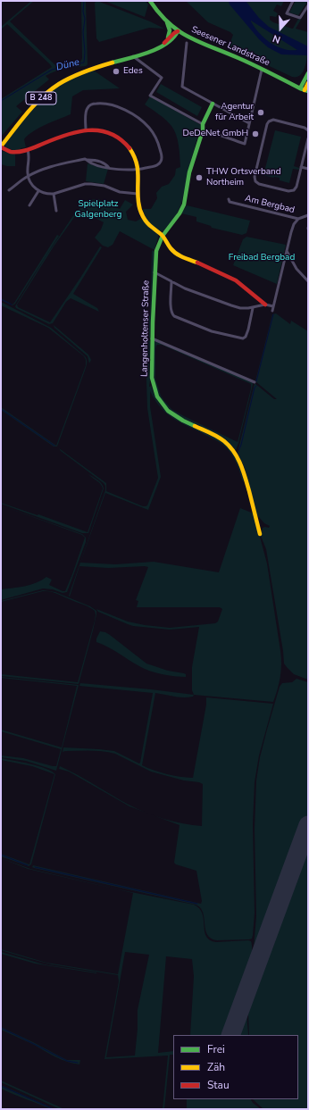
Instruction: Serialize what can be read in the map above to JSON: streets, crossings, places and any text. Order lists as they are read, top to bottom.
{
  "streets": {
    "street": [
      "Seesener Landstraße",
      "B 248",
      "Am Bergbad",
      "Langenholtenser Straße"
    ]
  },
  "water": ["Düne"],
  "parks": ["Spielplatz Galgenberg", "Freibad Bergbad"],
  "places": [
    "Edes",
    "Agentur für Arbeit",
    "DeDeNet GmbH",
    "THW Ortsverband Northeim"
  ],
  "legend": ["Frei", "Zäh", "Stau"],
  "north": "bottom"
}
